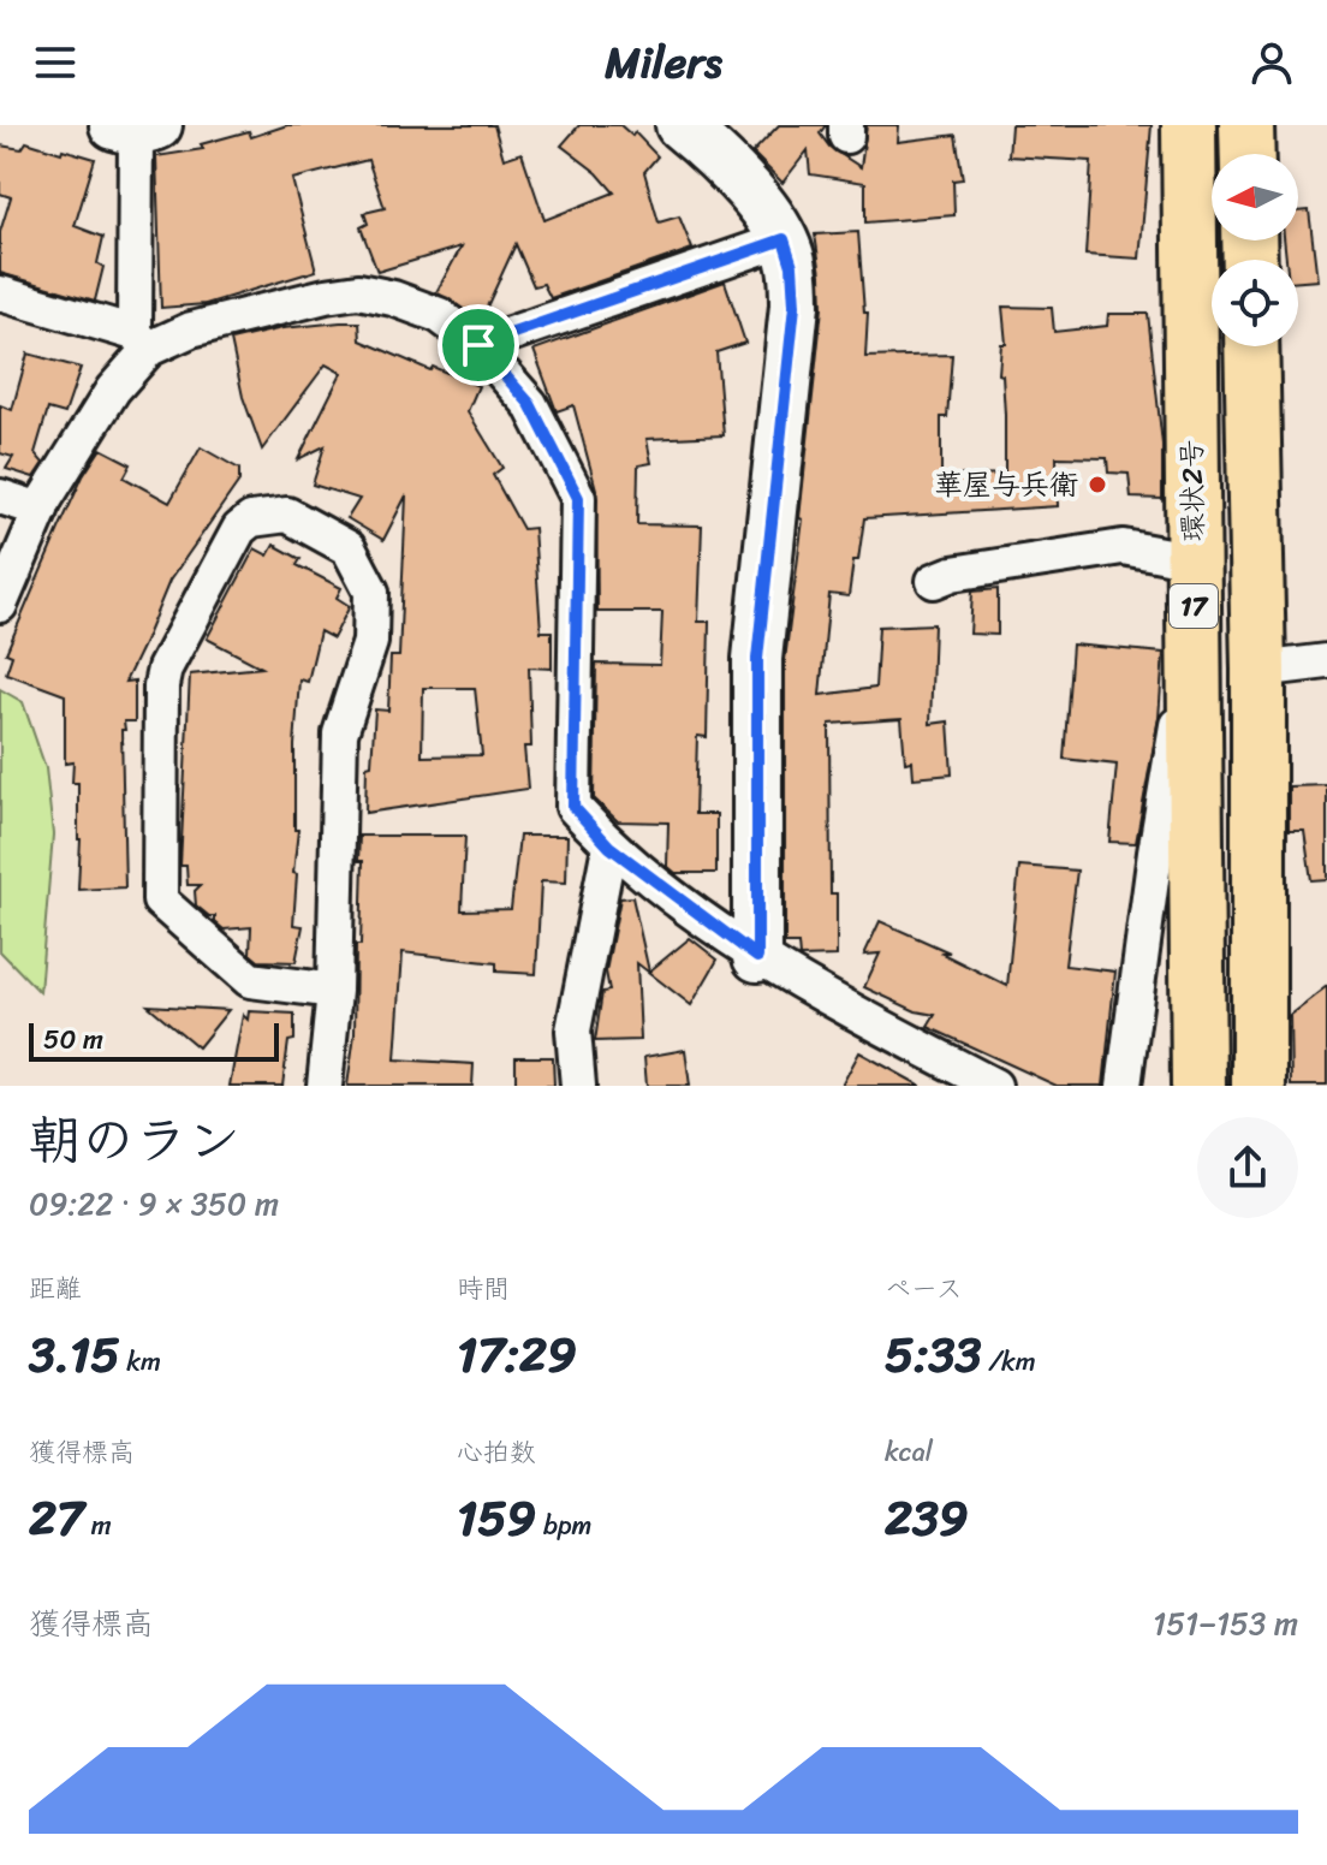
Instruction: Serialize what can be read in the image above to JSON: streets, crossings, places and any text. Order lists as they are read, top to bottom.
{
  "streets": {
    "main road": ["環状2号", "17"]
  },
  "places": ["華屋与兵衛"],
  "scale_bar": "50 m",
  "north": "left",
  "page": {
    "header": "Milers",
    "scale": "50 m",
    "heading": ["朝のラン", "09:22 · 9 × 350 m"],
    "stats": [
      ["距離", "3.15 km"],
      ["時間", "17:29"],
      ["ペース", "5:33 /km"],
      ["獲得標高", "27 m"],
      ["心拍数", "159 bpm"],
      ["kcal", "239"]
    ],
    "chart": ["獲得標高", "151–153 m"]
  }
}
